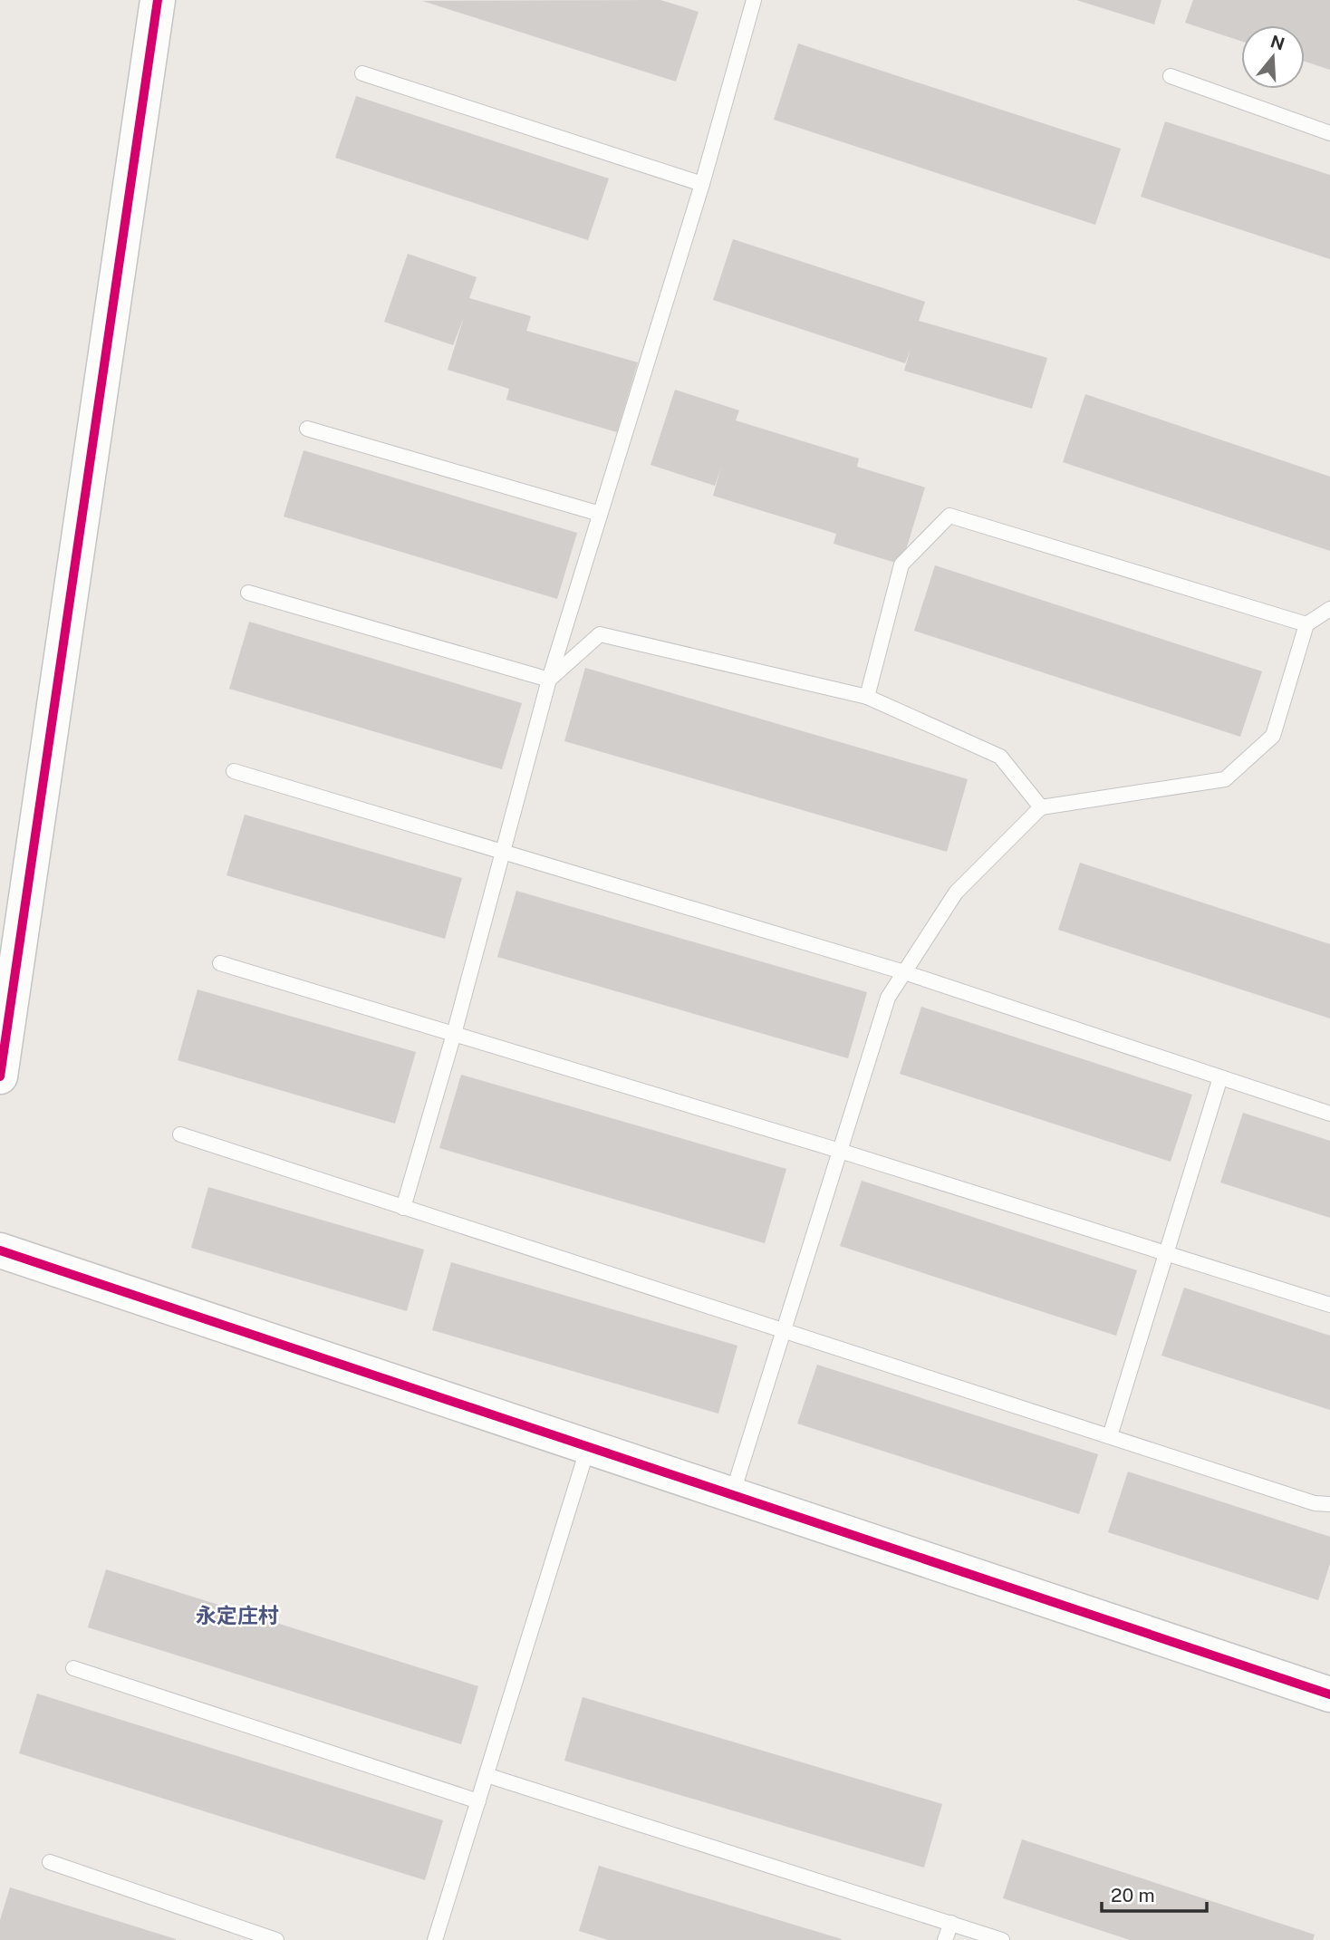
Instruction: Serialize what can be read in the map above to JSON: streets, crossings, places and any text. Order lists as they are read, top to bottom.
{
  "districts": ["永定庄村"],
  "scale_bar": "20 m",
  "north": "top"
}
